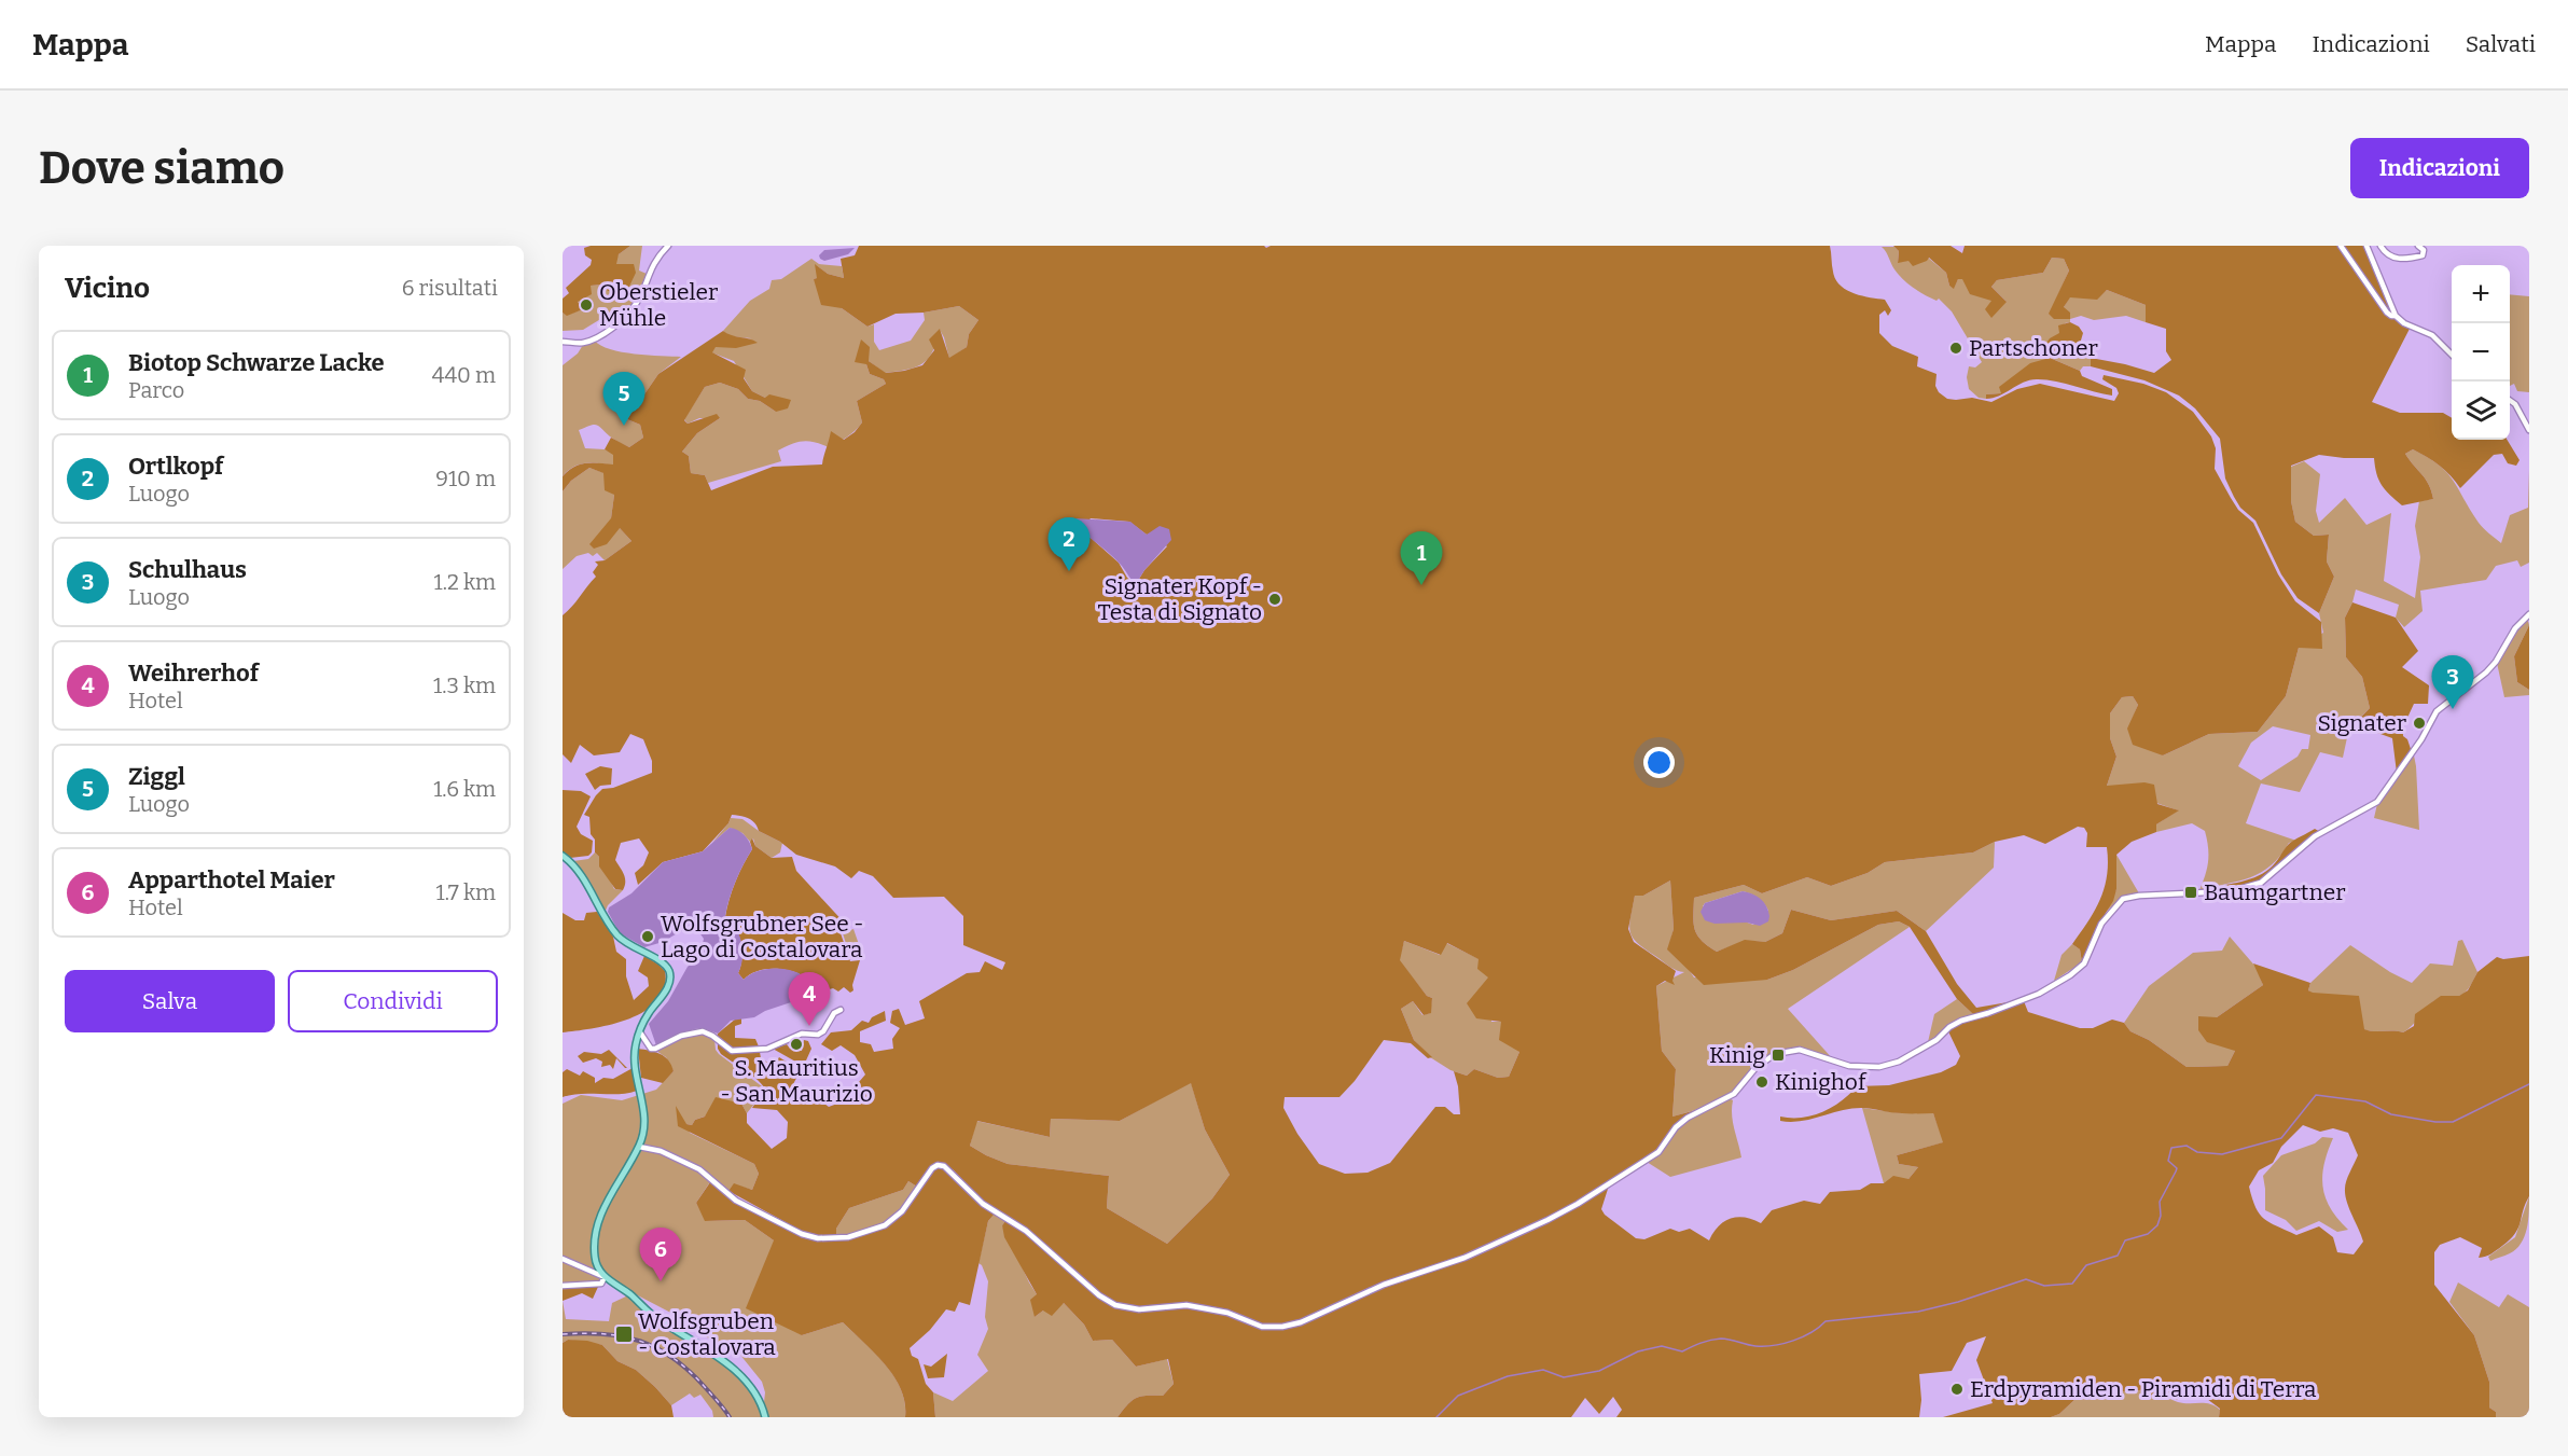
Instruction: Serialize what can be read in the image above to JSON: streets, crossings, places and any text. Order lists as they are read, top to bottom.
{
  "places": {
    "other": [
      "Oberstieler Mühle",
      "Partschoner",
      "Signater Kopf - Testa di Signato",
      "Signater",
      "Wolfsgrubner See - Lago di Costalovara",
      "S. Mauritius - San Maurizio",
      "Kinighof",
      "Erdpyramiden - Piramidi di Terra"
    ],
    "transit": ["Baumgartner", "Kinig", "Wolfsgruben - Costalovara"]
  },
  "page": {
    "header": "Mappa",
    "nav": ["Mappa", "Indicazioni", "Salvati"],
    "buttons": [
      "Indicazioni",
      ["Salva", "Condividi"]
    ],
    "title": "Dove siamo",
    "heading": ["Vicino", "6 risultati"],
    "map_buttons": ["+", "−"],
    "list": [
      {
        "mark": "1",
        "name": "Biotop Schwarze Lacke",
        "note": "Parco",
        "value": "440 m"
      },
      {
        "mark": "2",
        "name": "Ortlkopf",
        "note": "Luogo",
        "value": "910 m"
      },
      {
        "mark": "3",
        "name": "Schulhaus",
        "note": "Luogo",
        "value": "1.2 km"
      },
      {
        "mark": "4",
        "name": "Weihrerhof",
        "note": "Hotel",
        "value": "1.3 km"
      },
      {
        "mark": "5",
        "name": "Ziggl",
        "note": "Luogo",
        "value": "1.6 km"
      },
      {
        "mark": "6",
        "name": "Apparthotel Maier",
        "note": "Hotel",
        "value": "1.7 km"
      }
    ],
    "pins": [
      "5",
      "2",
      "1",
      "3",
      "4",
      "6"
    ]
  }
}
